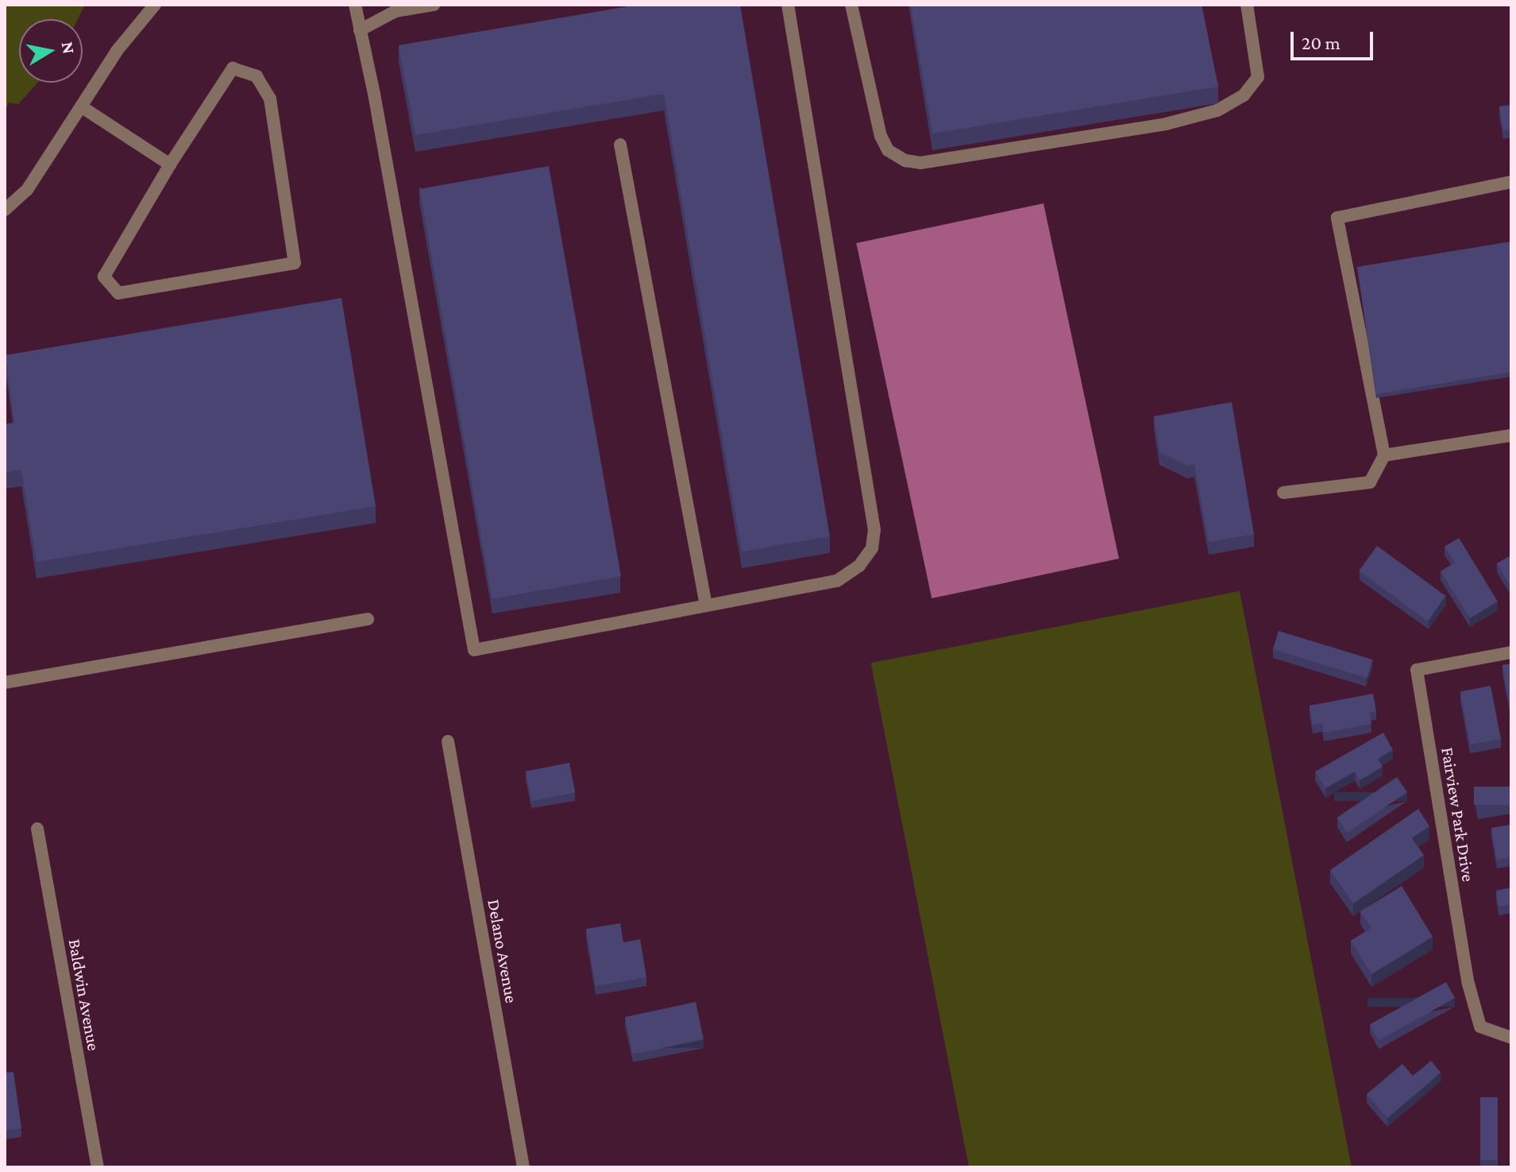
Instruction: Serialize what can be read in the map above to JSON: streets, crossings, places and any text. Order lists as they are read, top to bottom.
{
  "streets": {
    "street": ["Fairview Park Drive", "Delano Avenue", "Baldwin Avenue"]
  },
  "scale_bar": "20 m",
  "north": "right"
}
